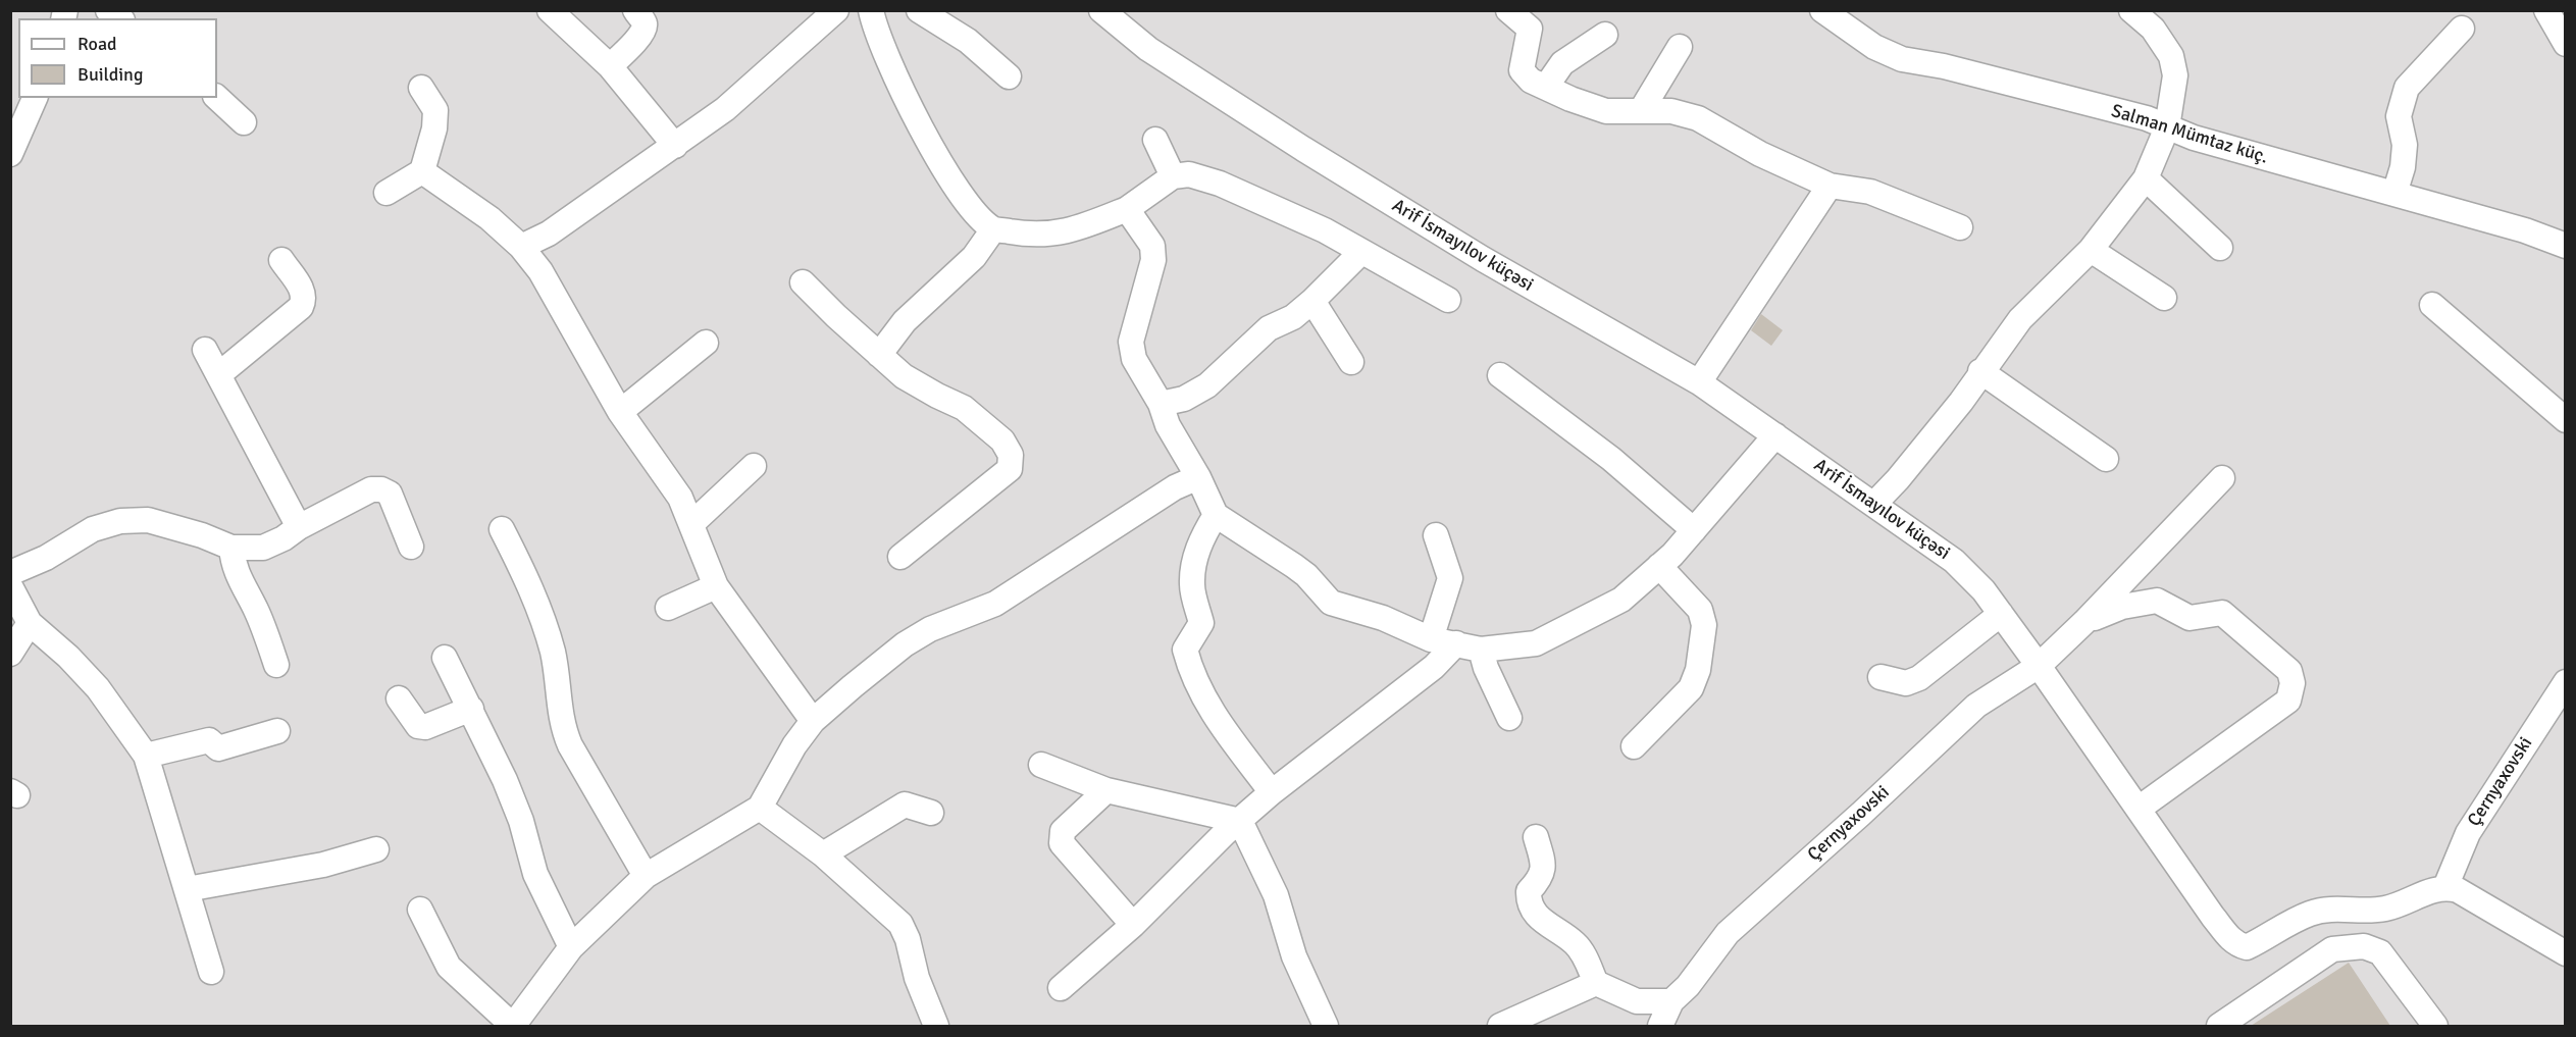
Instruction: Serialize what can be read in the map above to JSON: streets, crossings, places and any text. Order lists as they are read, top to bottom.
{
  "streets": {
    "street": ["Salman Mümtaz küç.", "Arif İsmayılov küçəsi", "Çernyaxovski"]
  },
  "crossings": [
    ["Arif İsmayılov küçəsi", "Çernyaxovski"]
  ],
  "legend": ["Road", "Building"]
}
